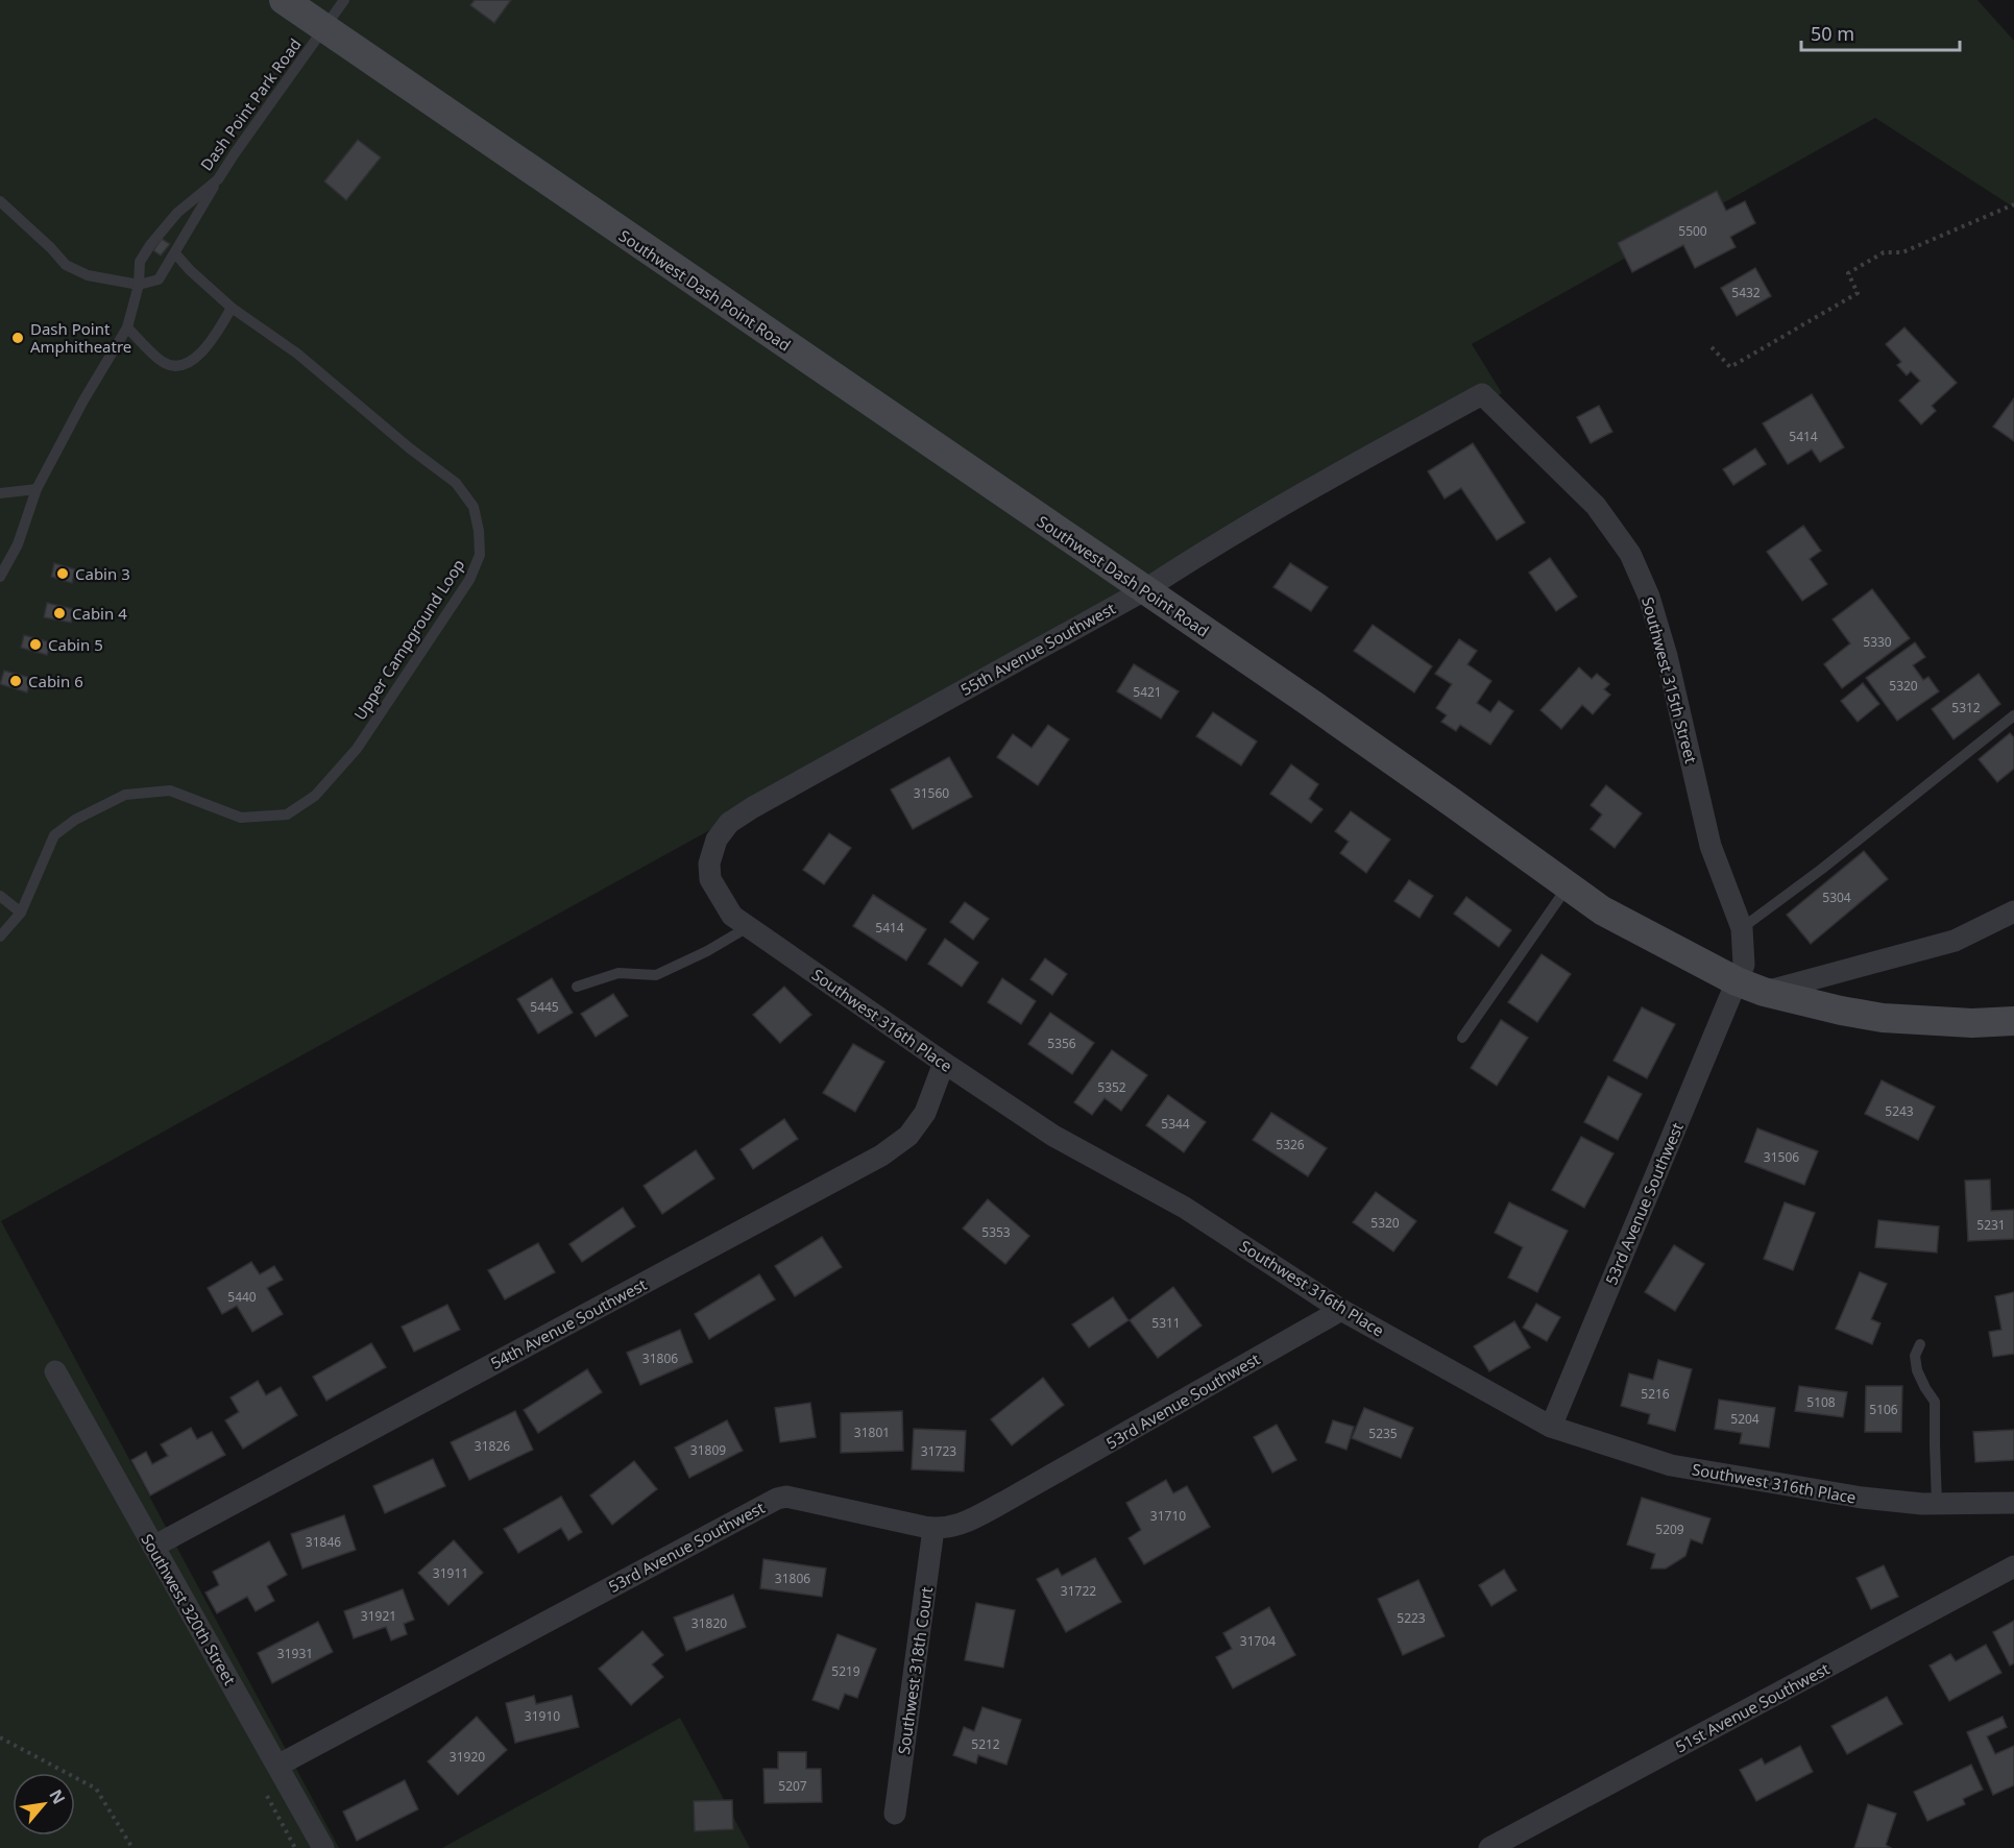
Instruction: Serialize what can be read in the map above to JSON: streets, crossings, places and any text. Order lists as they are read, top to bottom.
{
  "streets": {
    "main road": ["Southwest Dash Point Road"],
    "street": [
      "55th Avenue Southwest",
      "Southwest 315th Street",
      "Southwest 316th Place",
      "53rd Avenue Southwest",
      "54th Avenue Southwest",
      "Southwest 320th Street",
      "Southwest 318th Court",
      "51st Avenue Southwest"
    ],
    "lane": ["Dash Point Park Road", "Upper Campground Loop"]
  },
  "crossings": [
    ["Dash Point Park Road", "Southwest Dash Point Road"],
    ["Southwest Dash Point Road", "55th Avenue Southwest"],
    ["Southwest Dash Point Road", "Southwest 315th Street"],
    ["Southwest Dash Point Road", "53rd Avenue Southwest"],
    ["55th Avenue Southwest", "Southwest 315th Street"],
    ["55th Avenue Southwest", "Southwest 316th Place"],
    ["Southwest 315th Street", "53rd Avenue Southwest"],
    ["Southwest 316th Place", "53rd Avenue Southwest"],
    ["Southwest 316th Place", "54th Avenue Southwest"],
    ["53rd Avenue Southwest", "Southwest 320th Street"],
    ["53rd Avenue Southwest", "Southwest 318th Court"],
    ["54th Avenue Southwest", "Southwest 320th Street"]
  ],
  "places": [
    "Dash Point Amphitheatre",
    "Cabin 3",
    "Cabin 4",
    "Cabin 5",
    "Cabin 6"
  ],
  "house_numbers": [
    "5500",
    "5432",
    "5414",
    "5330",
    "5320",
    "5421",
    "5312",
    "31560",
    "5304",
    "5414",
    "5445",
    "5356",
    "5352",
    "5243",
    "5344",
    "5326",
    "31506",
    "5320",
    "5231",
    "5353",
    "5440",
    "5311",
    "31806",
    "5216",
    "5108",
    "5106",
    "5204",
    "31801",
    "5235",
    "31826",
    "31809",
    "31723",
    "31710",
    "5209",
    "31846",
    "31911",
    "31806",
    "31722",
    "31921",
    "5223",
    "31820",
    "31704",
    "31931",
    "5219",
    "31910",
    "5212",
    "31920",
    "5207"
  ],
  "scale_bar": "50 m",
  "north": "top right"
}
